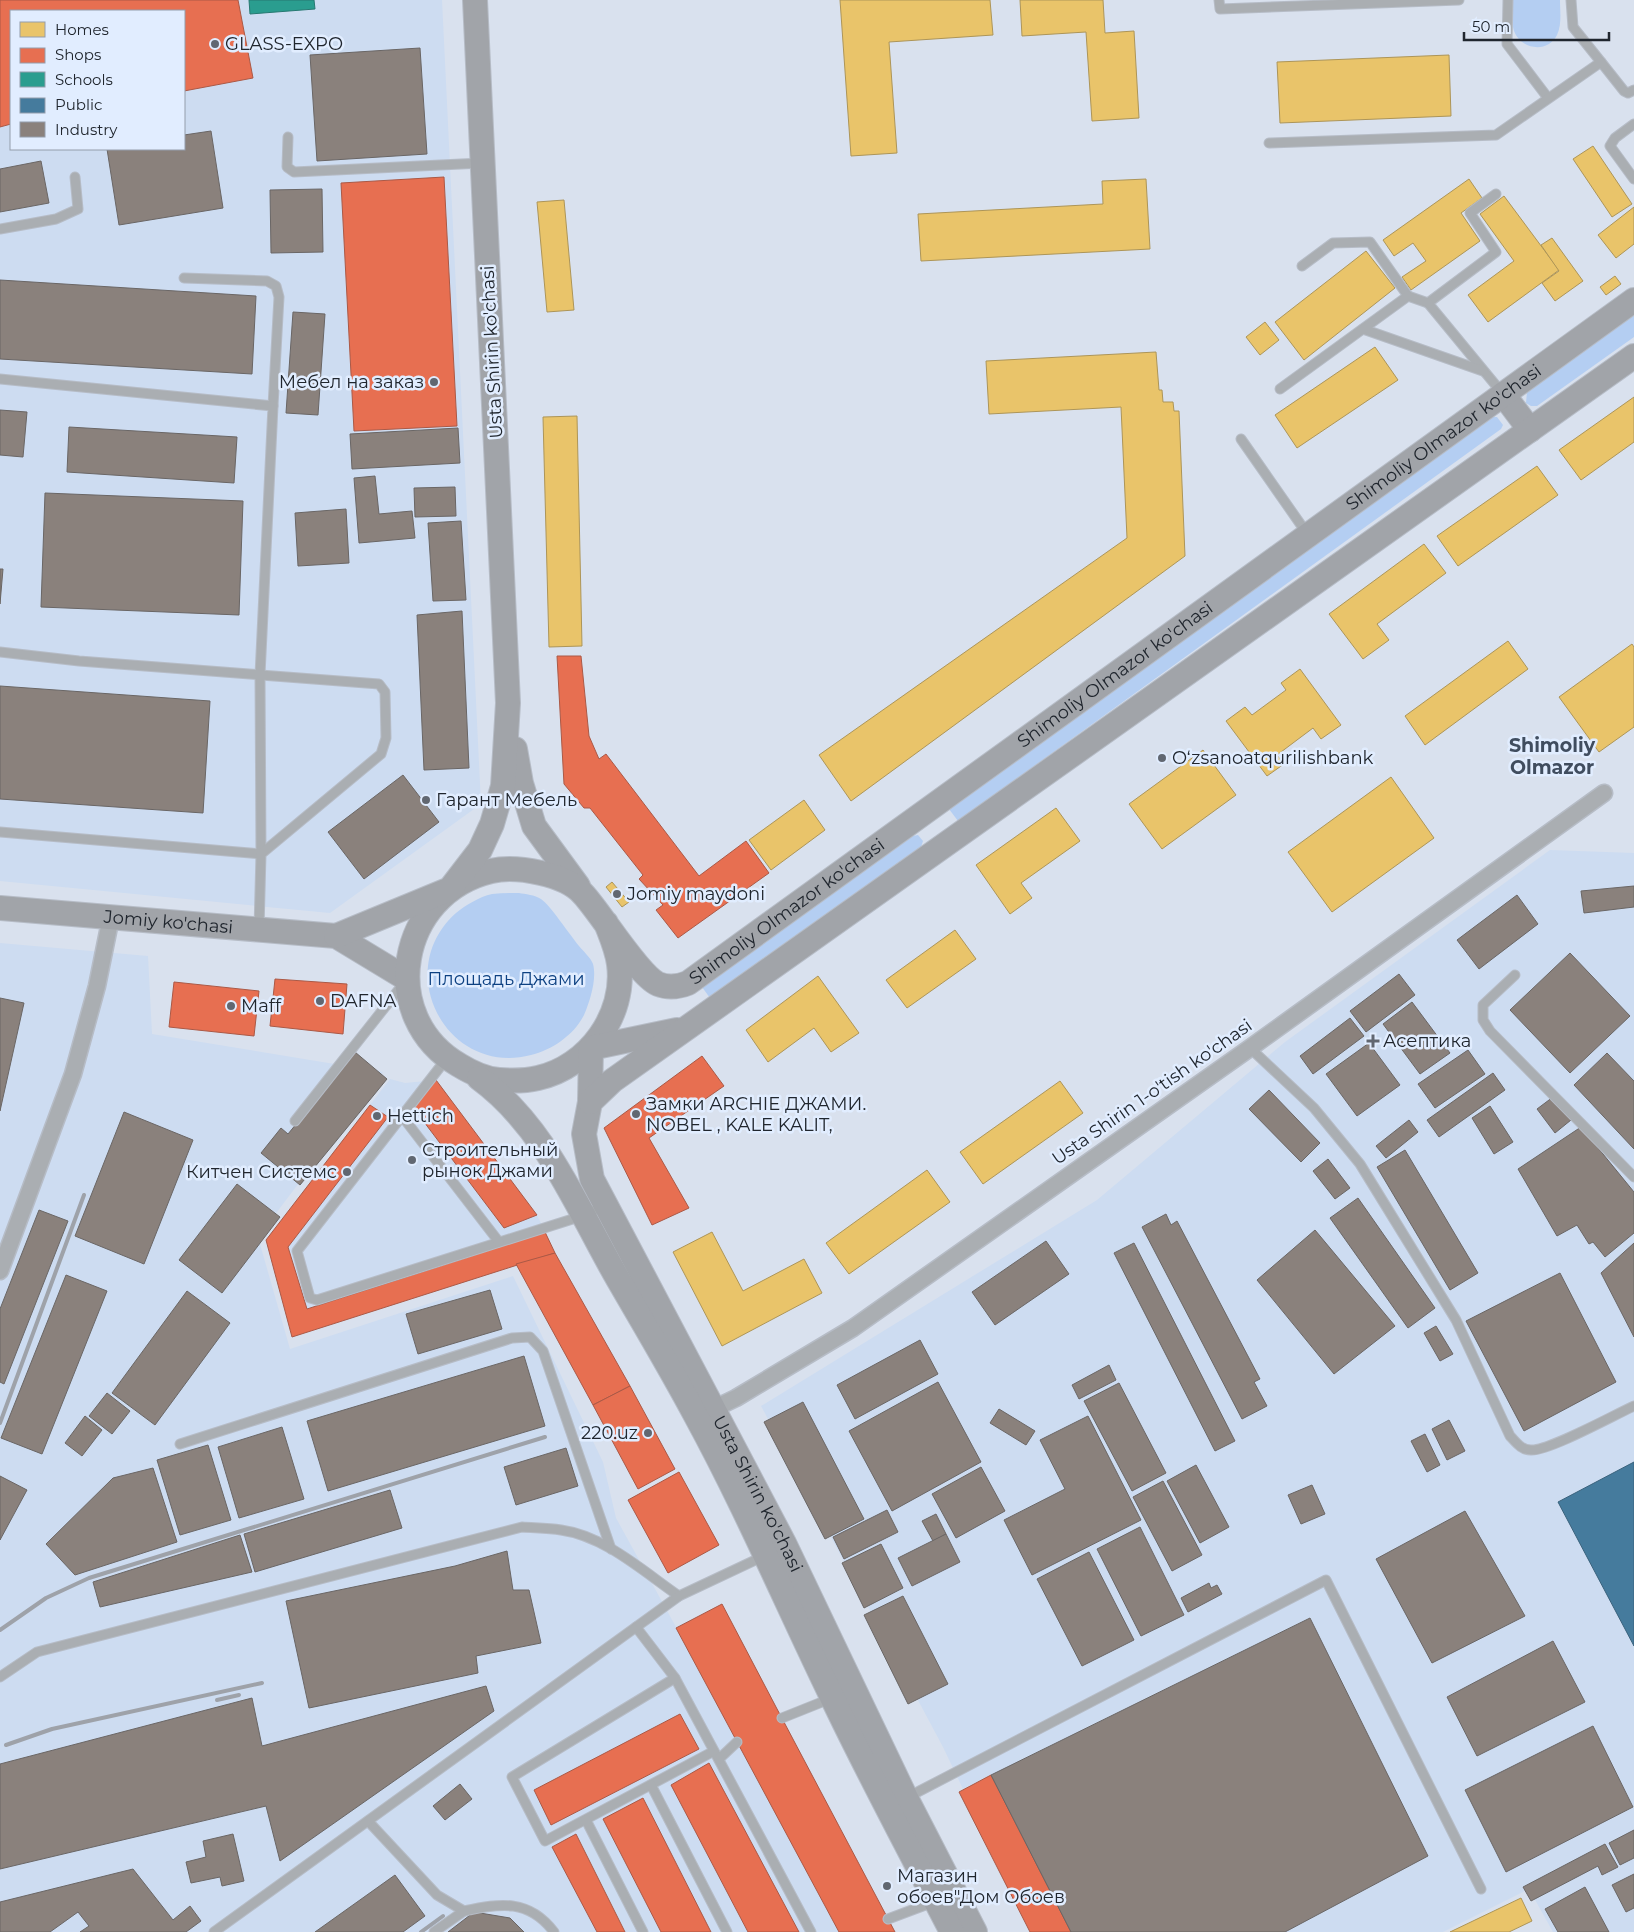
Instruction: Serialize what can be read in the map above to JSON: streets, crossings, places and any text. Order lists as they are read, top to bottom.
{
  "streets": {
    "main road": ["Usta Shirin ko'chasi", "Shimoliy Olmazor ko'chasi", "Jomiy ko'chasi"],
    "street": ["Usta Shirin 1-o'tish ko'chasi"]
  },
  "crossings": [
    ["Usta Shirin ko'chasi", "Shimoliy Olmazor ko'chasi"],
    ["Usta Shirin ko'chasi", "Usta Shirin 1-o'tish ko'chasi"]
  ],
  "districts": ["Shimoliy Olmazor"],
  "parks": ["Площадь Джами"],
  "places": {
    "other": [
      "GLASS-EXPO",
      "Мебел на заказ",
      "Oʻzsanoatqurilishbank",
      "Гарант Мебель",
      "Jomiy maydoni",
      "DAFNA",
      "Maff",
      "Замки ARCHIE ДЖАМИ. NOBEL , KALE KALIT,",
      "Hettich",
      "Строительный рынок Джами",
      "Китчен Системс",
      "220.uz",
      "Магазин обоев\"Дом Обоев"
    ],
    "health": ["Асептика"]
  },
  "legend": [
    "Homes",
    "Shops",
    "Schools",
    "Public",
    "Industry"
  ],
  "scale_bar": "50 m"
}
